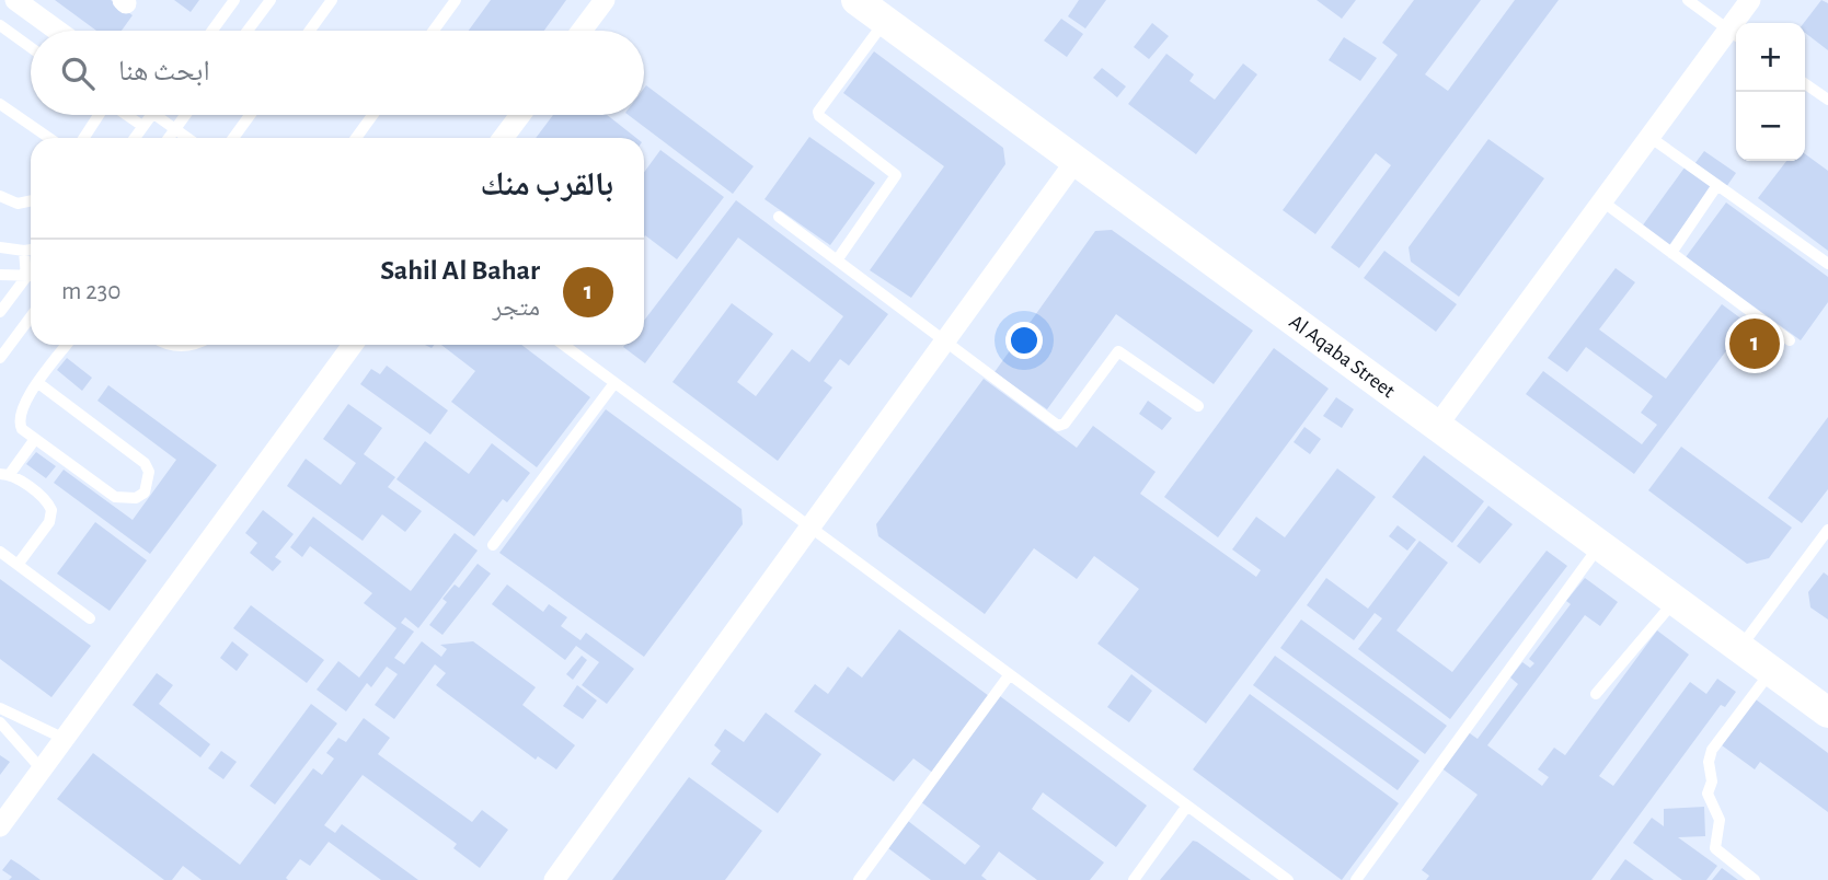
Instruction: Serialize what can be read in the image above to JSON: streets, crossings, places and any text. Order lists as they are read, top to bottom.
{
  "streets": {
    "street": ["Al Aqaba Street"]
  },
  "page": {
    "map_buttons": ["+", "−"],
    "search": "ابحث هنا",
    "heading": "بالقرب منك",
    "list": [
      {
        "mark": "1",
        "name": "Sahil Al Bahar",
        "note": "متجر",
        "value": "230 m"
      }
    ],
    "pins": "1"
  }
}
